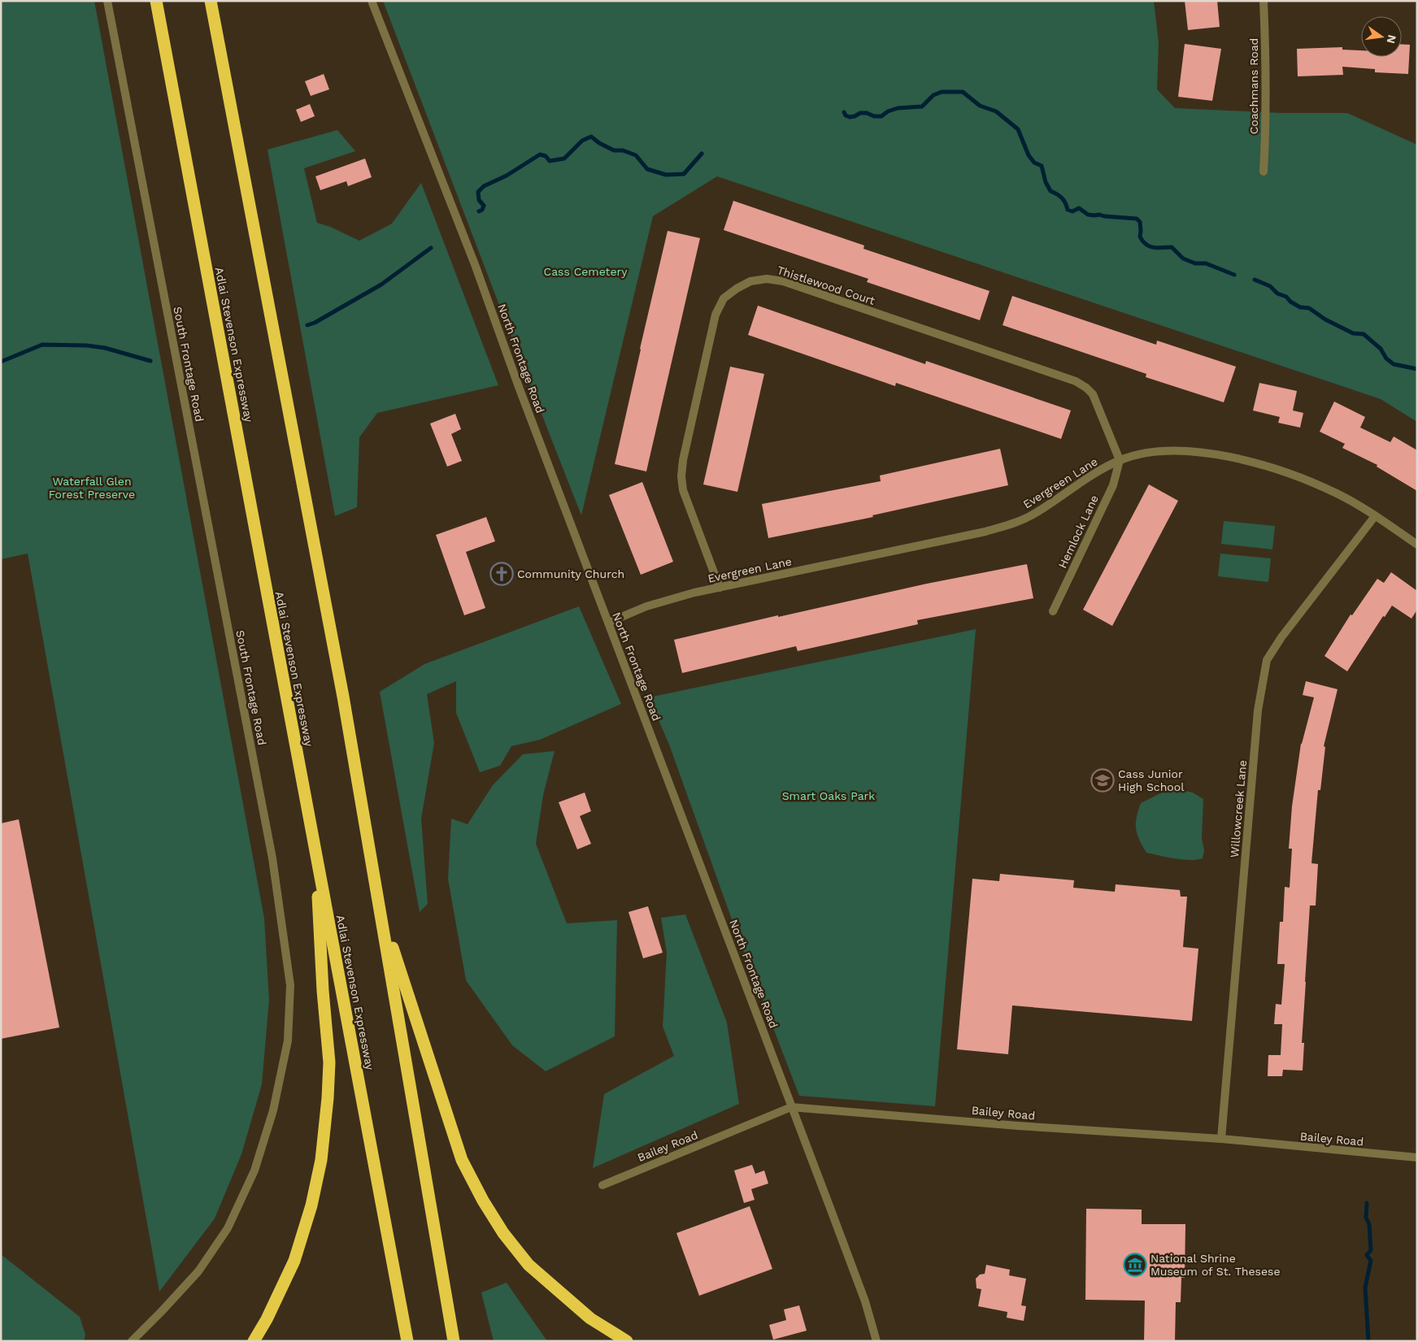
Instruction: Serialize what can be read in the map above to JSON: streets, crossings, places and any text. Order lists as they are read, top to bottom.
{
  "streets": {
    "highway": ["Adlai Stevenson Expressway"],
    "street": [
      "Coachmans Road",
      "Thistlewood Court",
      "North Frontage Road",
      "South Frontage Road",
      "Evergreen Lane",
      "Hemlock Lane",
      "Willowcreek Lane",
      "Bailey Road"
    ]
  },
  "crossings": [
    ["Thistlewood Court", "Evergreen Lane"],
    ["Thistlewood Court", "Hemlock Lane"],
    ["North Frontage Road", "Evergreen Lane"],
    ["North Frontage Road", "Bailey Road"],
    ["Evergreen Lane", "Hemlock Lane"],
    ["Evergreen Lane", "Willowcreek Lane"],
    ["Willowcreek Lane", "Bailey Road"]
  ],
  "parks": ["Cass Cemetery", "Waterfall Glen Forest Preserve", "Smart Oaks Park"],
  "places": {
    "church": ["Community Church"],
    "school or university": ["Cass Junior High School"],
    "museum": ["National Shrine Museum of St. Thesese"]
  },
  "north": "right"
}
